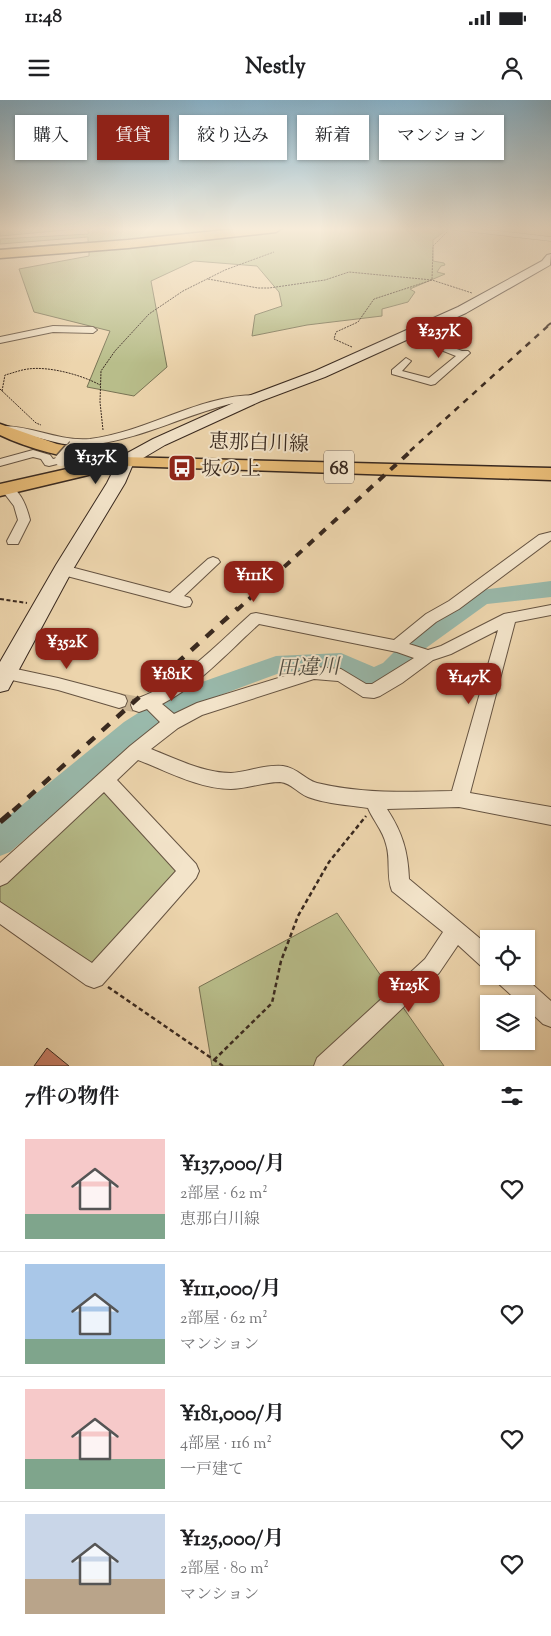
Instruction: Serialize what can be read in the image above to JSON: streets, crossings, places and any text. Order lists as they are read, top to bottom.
{
  "streets": {
    "main road": ["恵那白川線", "68"]
  },
  "water": ["田違川"],
  "places": {
    "bus stop": ["坂の上"]
  },
  "page": {
    "status": "11:48",
    "header": "Nestly",
    "chip": [
      "購入",
      "賃貸",
      "絞り込み",
      "新着",
      "マンション"
    ],
    "price": [
      "¥237K",
      "¥137K",
      "¥111K",
      "¥352K",
      "¥181K",
      "¥147K",
      "¥125K"
    ],
    "heading": "7件の物件",
    "list": [
      {
        "name": "¥137,000/月",
        "note": "2部屋 · 62 m² · 恵那白川線"
      },
      {
        "name": "¥111,000/月",
        "note": "2部屋 · 62 m² · マンション"
      },
      {
        "name": "¥181,000/月",
        "note": "4部屋 · 116 m² · 一戸建て"
      },
      {
        "name": "¥125,000/月",
        "note": "2部屋 · 80 m² · マンション"
      }
    ]
  }
}
